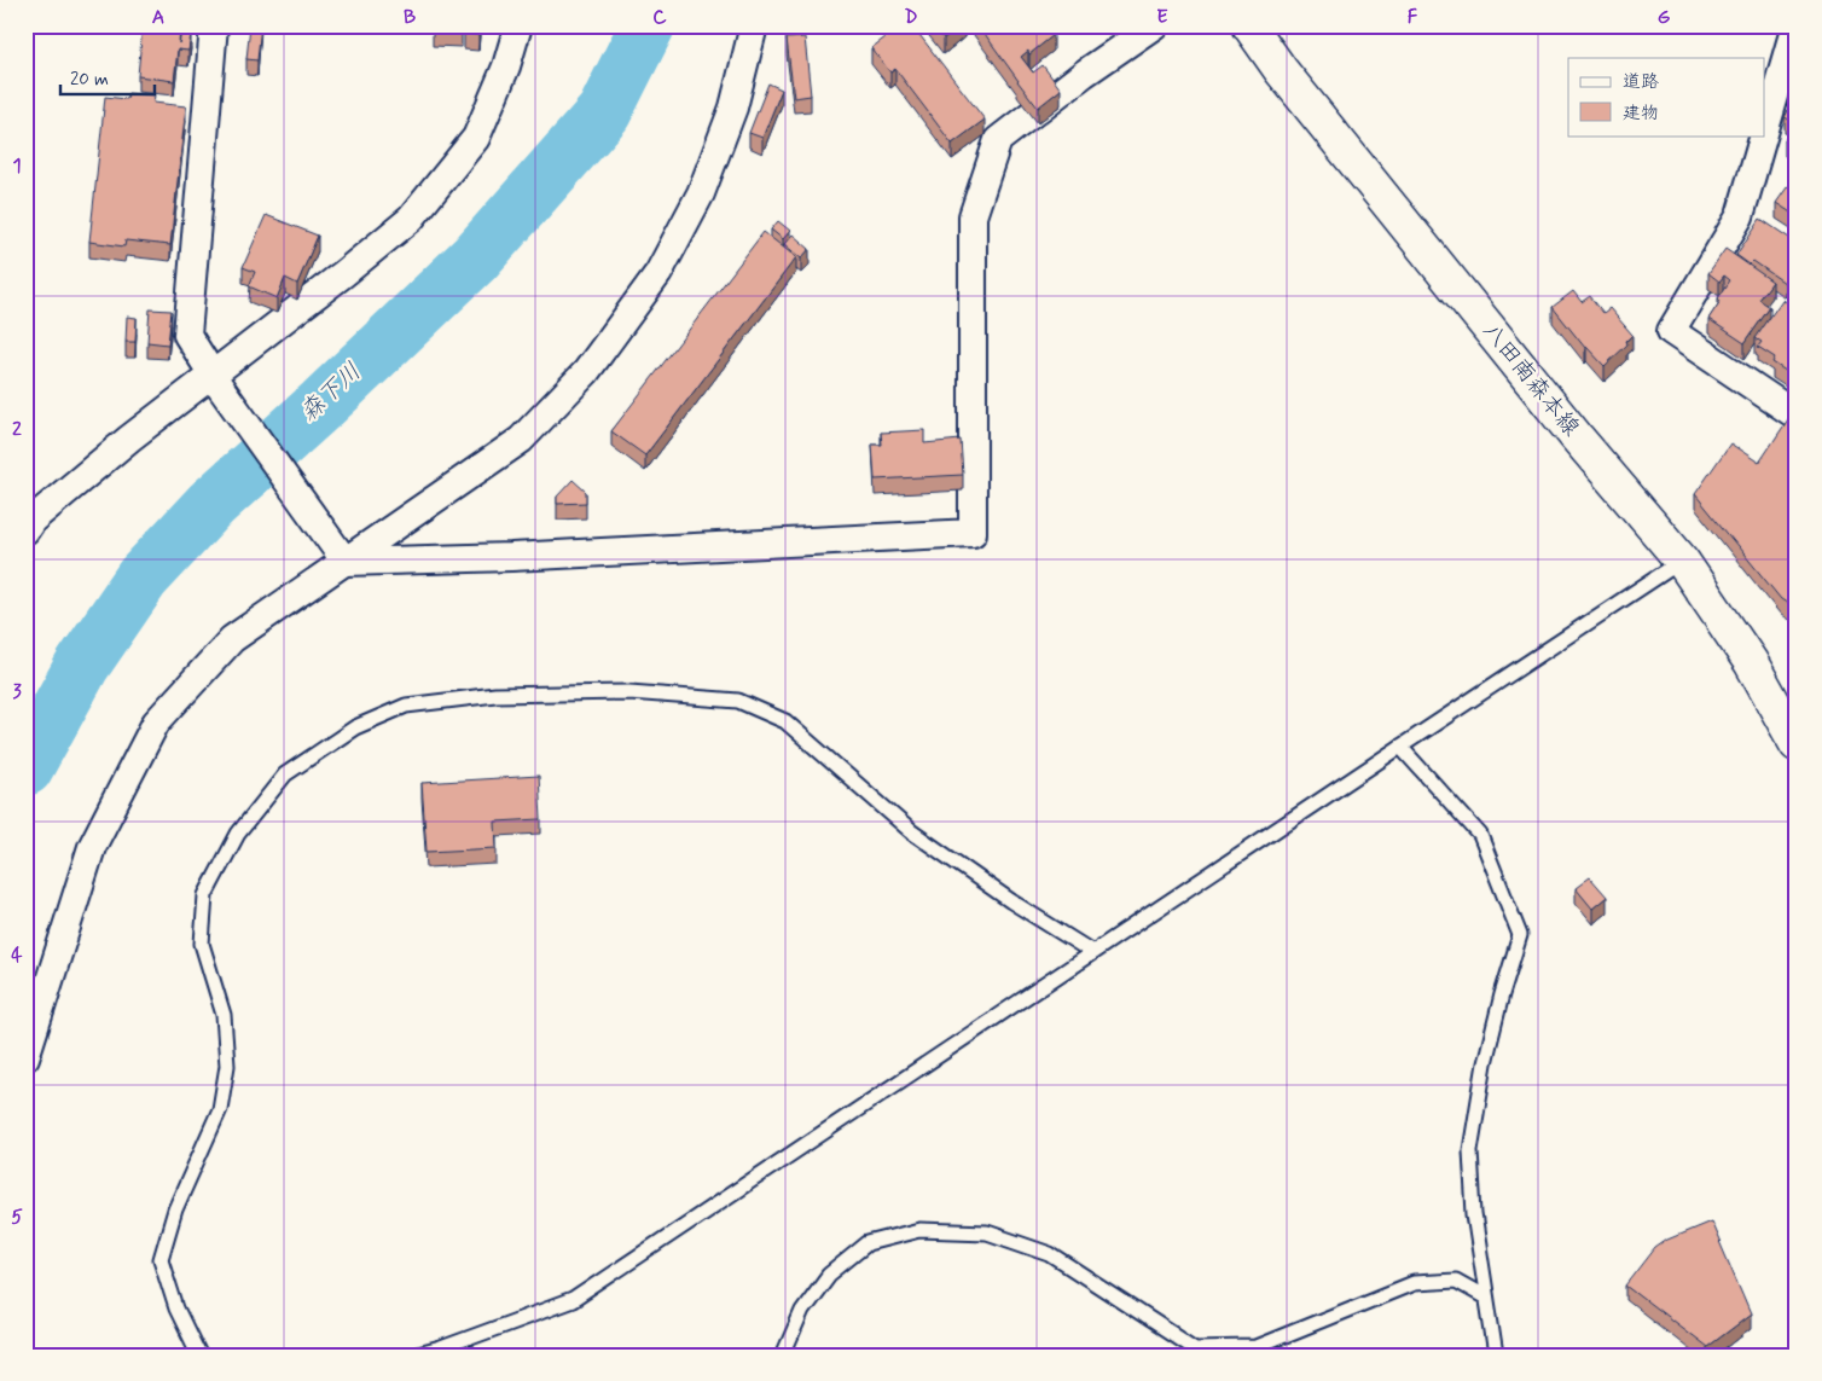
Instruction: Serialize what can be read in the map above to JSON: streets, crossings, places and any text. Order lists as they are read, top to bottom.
{
  "streets": {
    "main road": ["八田南森本線"]
  },
  "water": ["森下川"],
  "legend": ["道路", "建物"],
  "scale_bar": "20 m",
  "grid": {
    "columns": [
      "A",
      "B",
      "C",
      "D",
      "E",
      "F",
      "G"
    ],
    "rows": [
      "1",
      "2",
      "3",
      "4",
      "5"
    ]
  }
}
